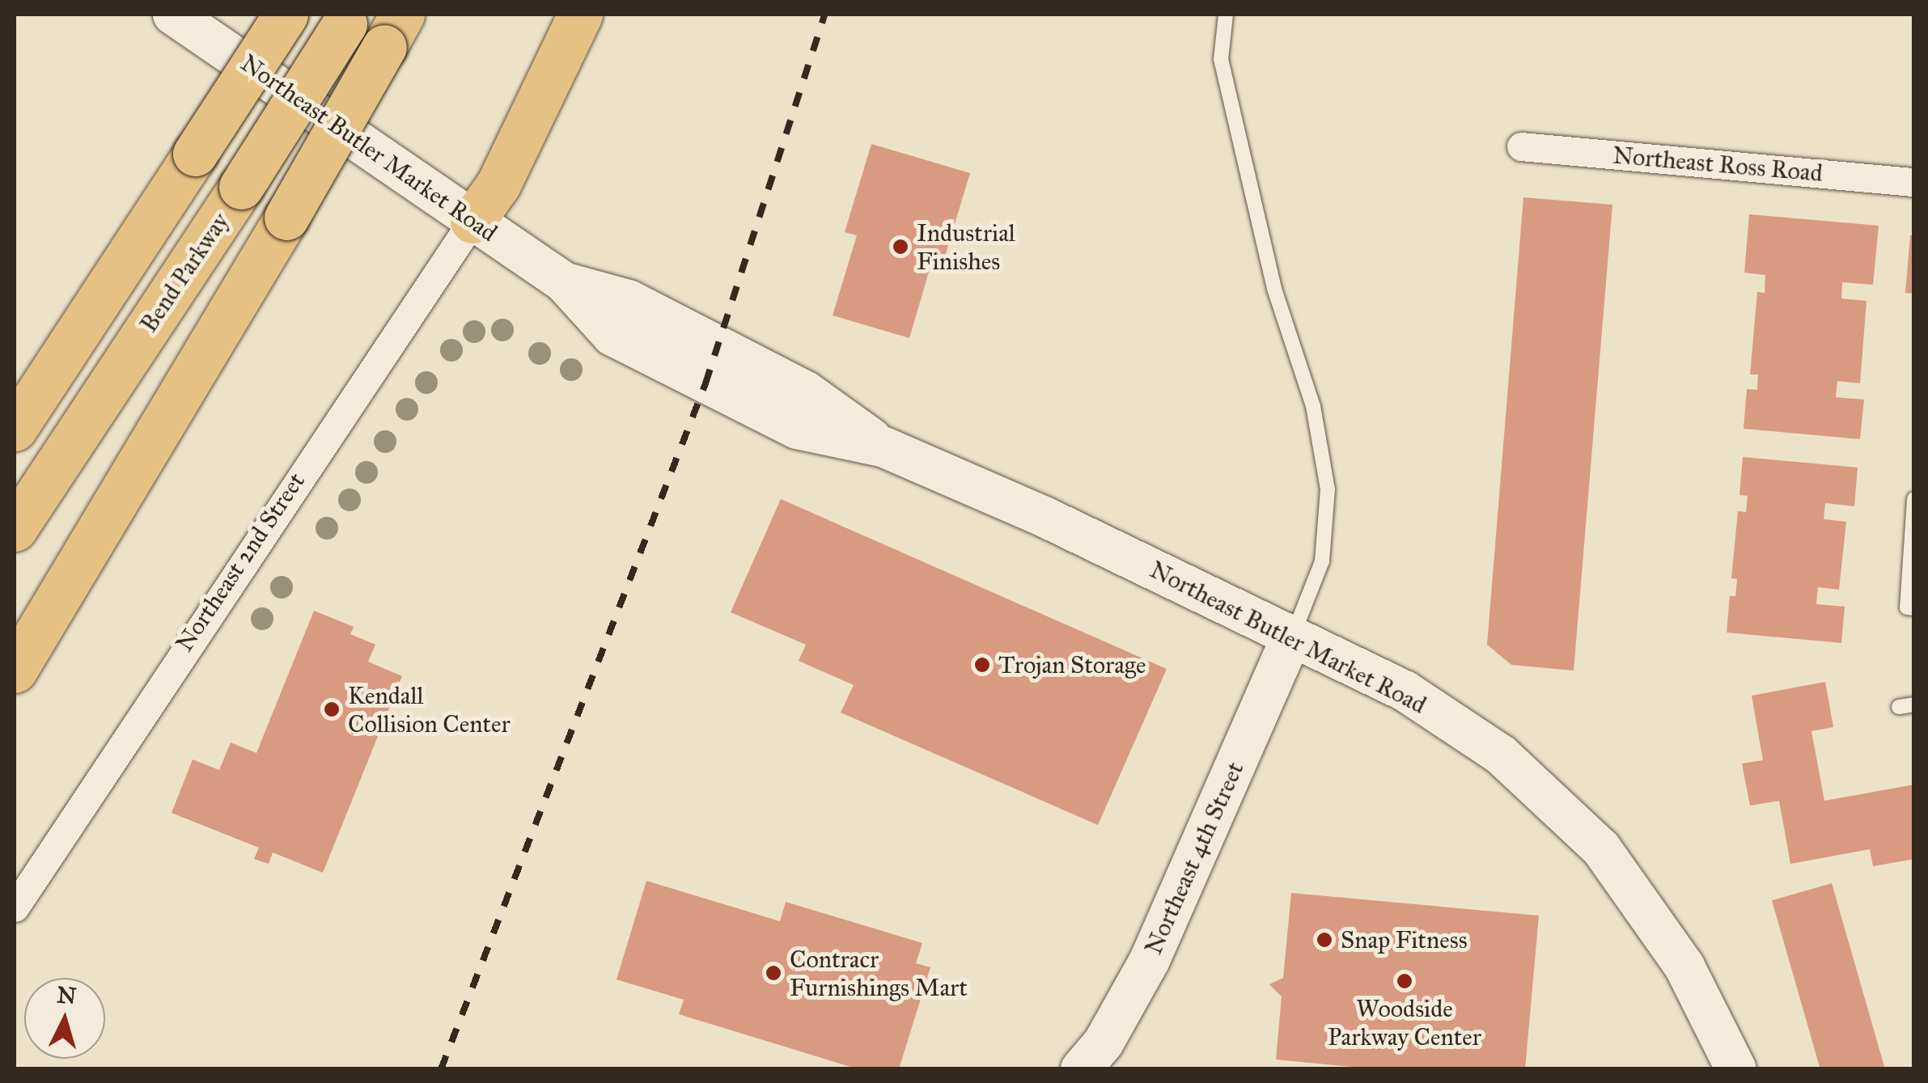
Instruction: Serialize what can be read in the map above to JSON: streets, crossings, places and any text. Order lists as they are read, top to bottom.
{
  "streets": {
    "highway": ["Bend Parkway"],
    "main road": ["Northeast Butler Market Road", "Northeast 4th Street"],
    "street": ["Northeast Ross Road", "Northeast 2nd Street"]
  },
  "crossings": [
    ["Northeast Butler Market Road", "Northeast 2nd Street"],
    ["Northeast Butler Market Road", "Northeast 4th Street"]
  ],
  "places": [
    "Industrial Finishes",
    "Trojan Storage",
    "Kendall Collision Center",
    "Snap Fitness",
    "Contracr Furnishings Mart",
    "Woodside Parkway Center"
  ],
  "north": "top"
}
